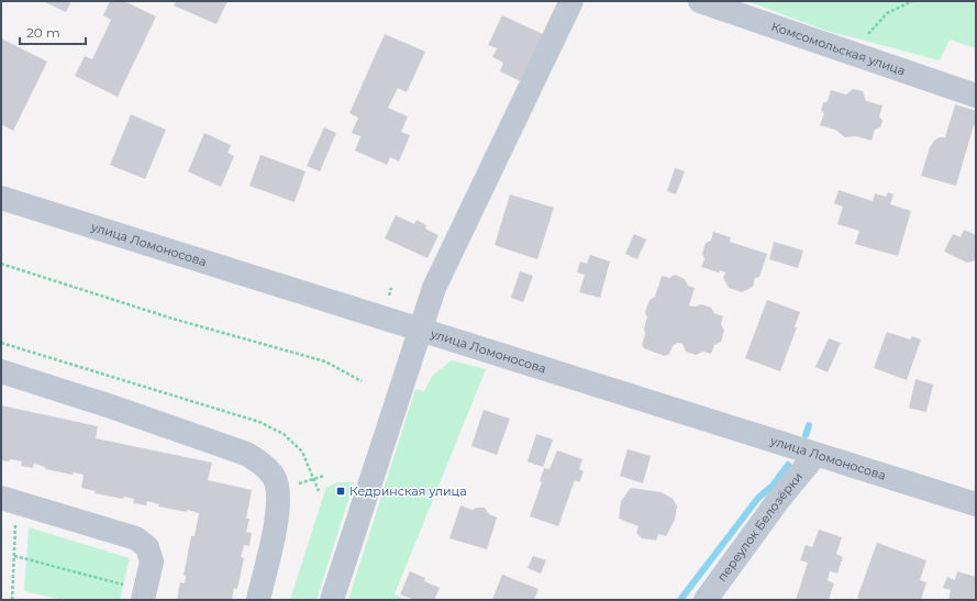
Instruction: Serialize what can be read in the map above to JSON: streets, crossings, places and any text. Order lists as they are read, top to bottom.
{
  "streets": {
    "street": ["Комсомольская улица", "улица Ломоносова", "переулок Белозёрки"]
  },
  "crossings": [
    ["улица Ломоносова", "переулок Белозёрки"]
  ],
  "places": {
    "transit": ["Кедринская улица"]
  },
  "scale_bar": "20 m"
}
